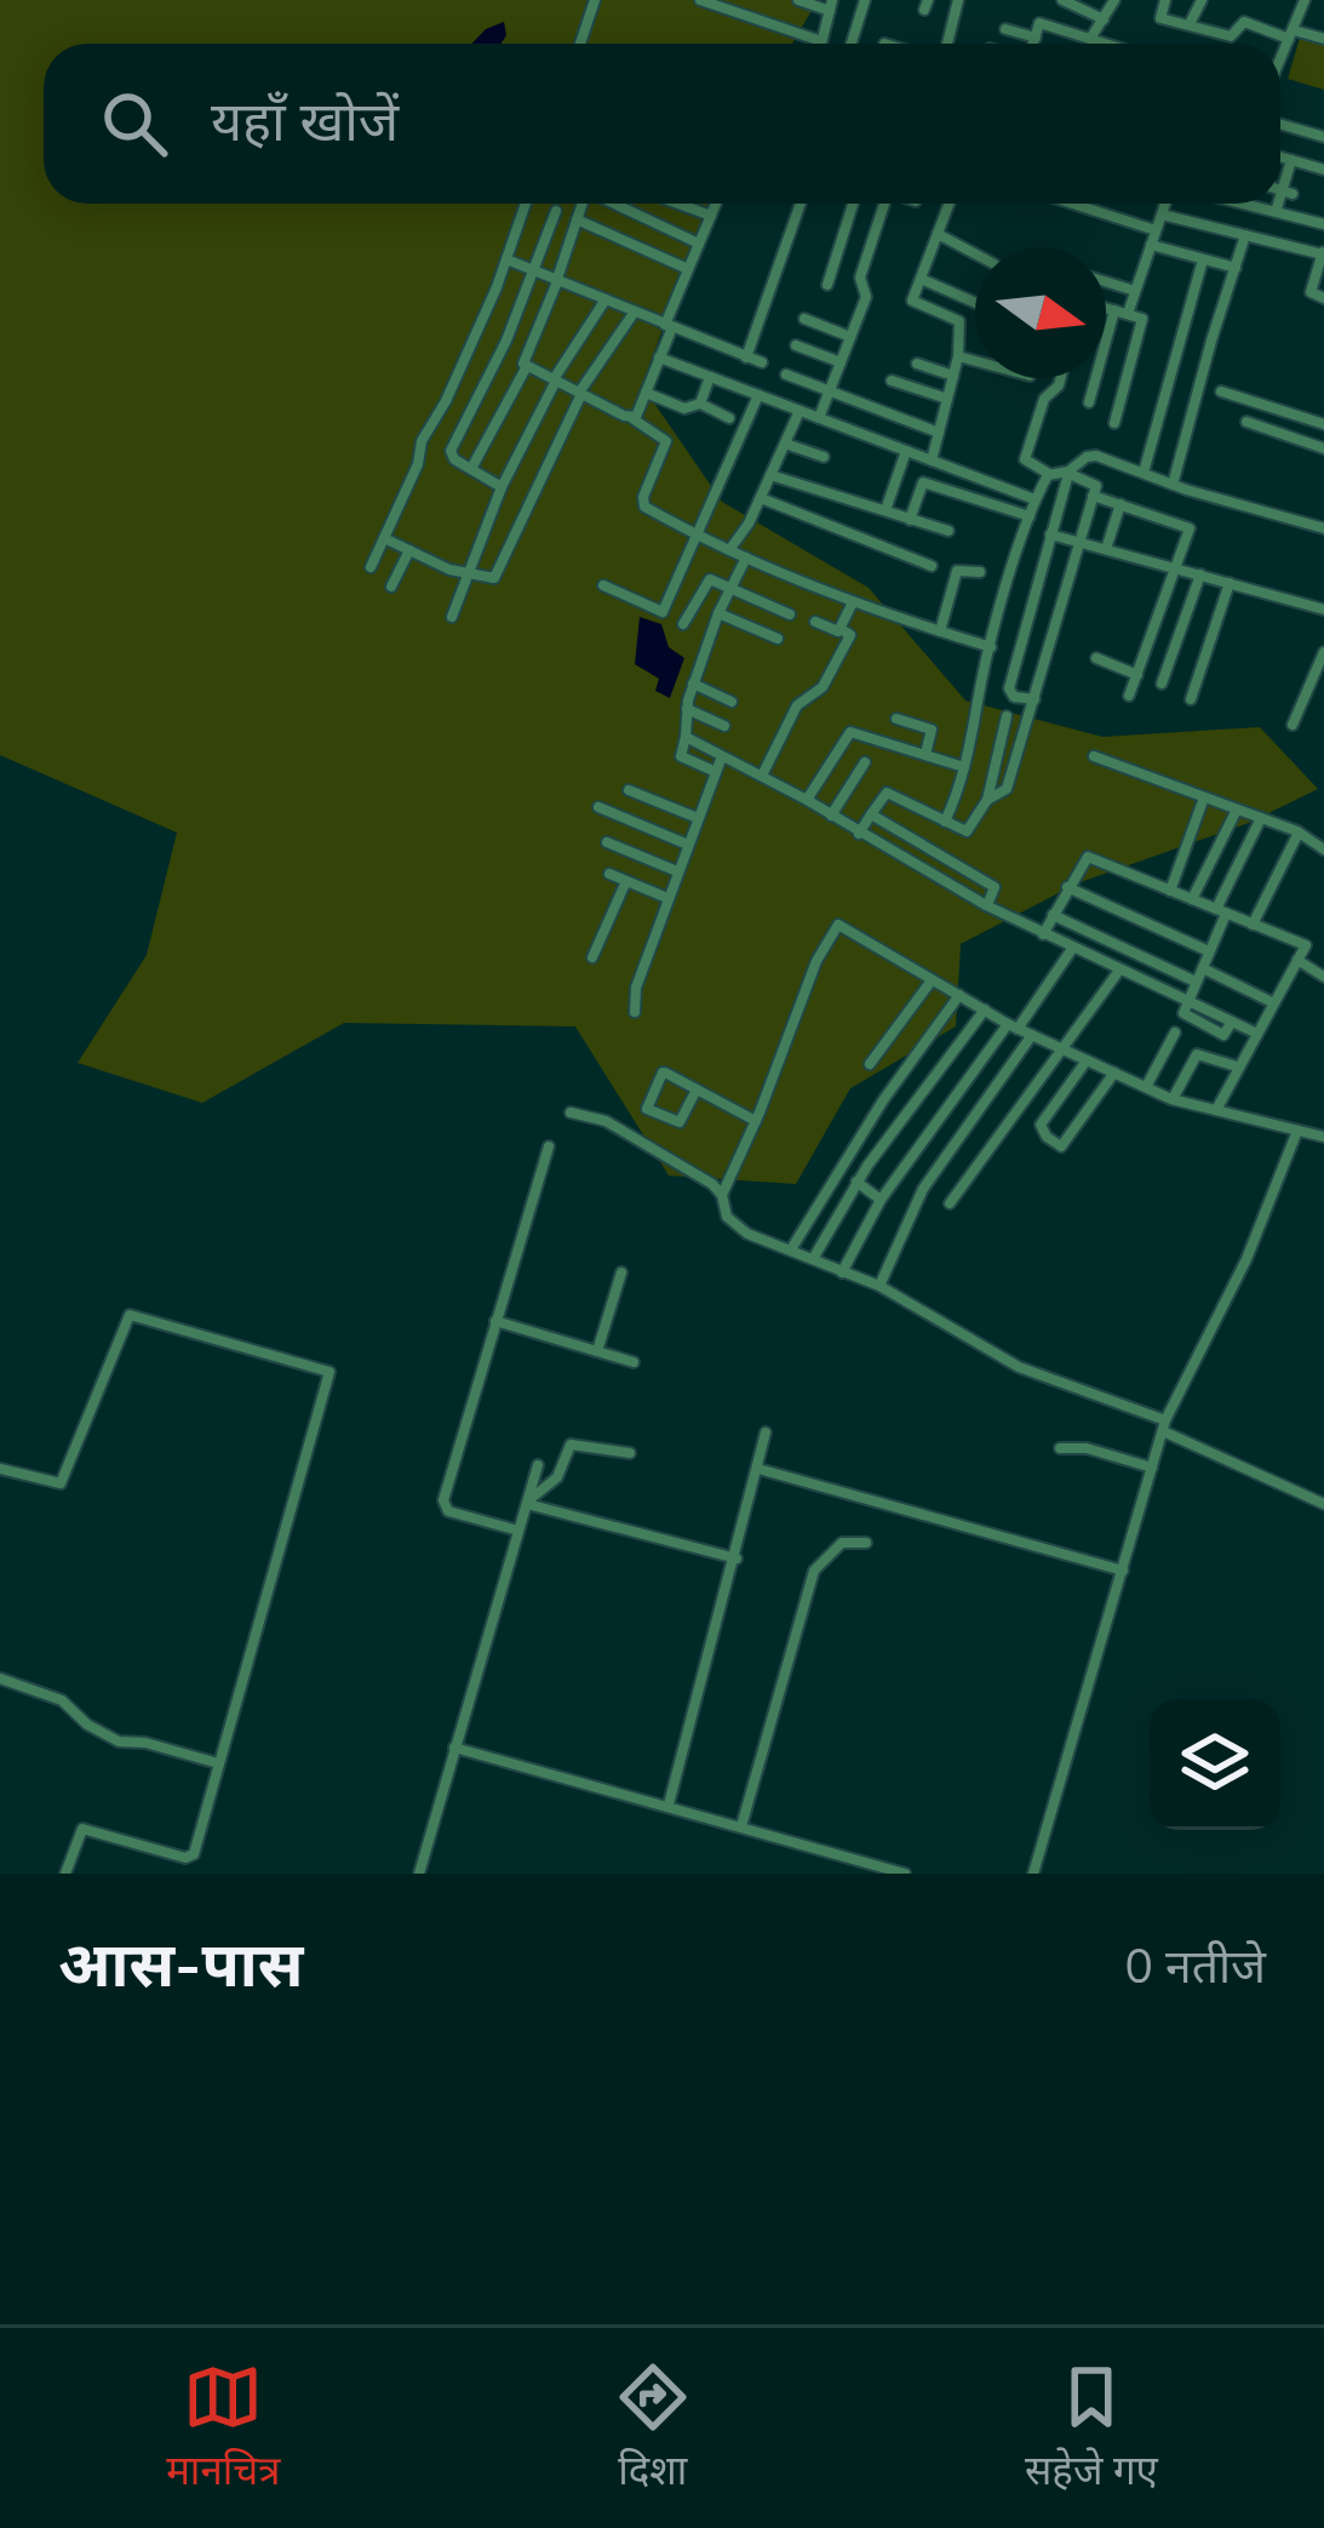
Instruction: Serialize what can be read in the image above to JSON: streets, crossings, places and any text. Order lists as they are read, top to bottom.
{
  "north": "right",
  "page": {
    "search": "यहाँ खोजें",
    "heading": ["आस-पास", "0 नतीजे"],
    "nav": ["मानचित्र", "दिशा", "सहेजे गए"]
  }
}
